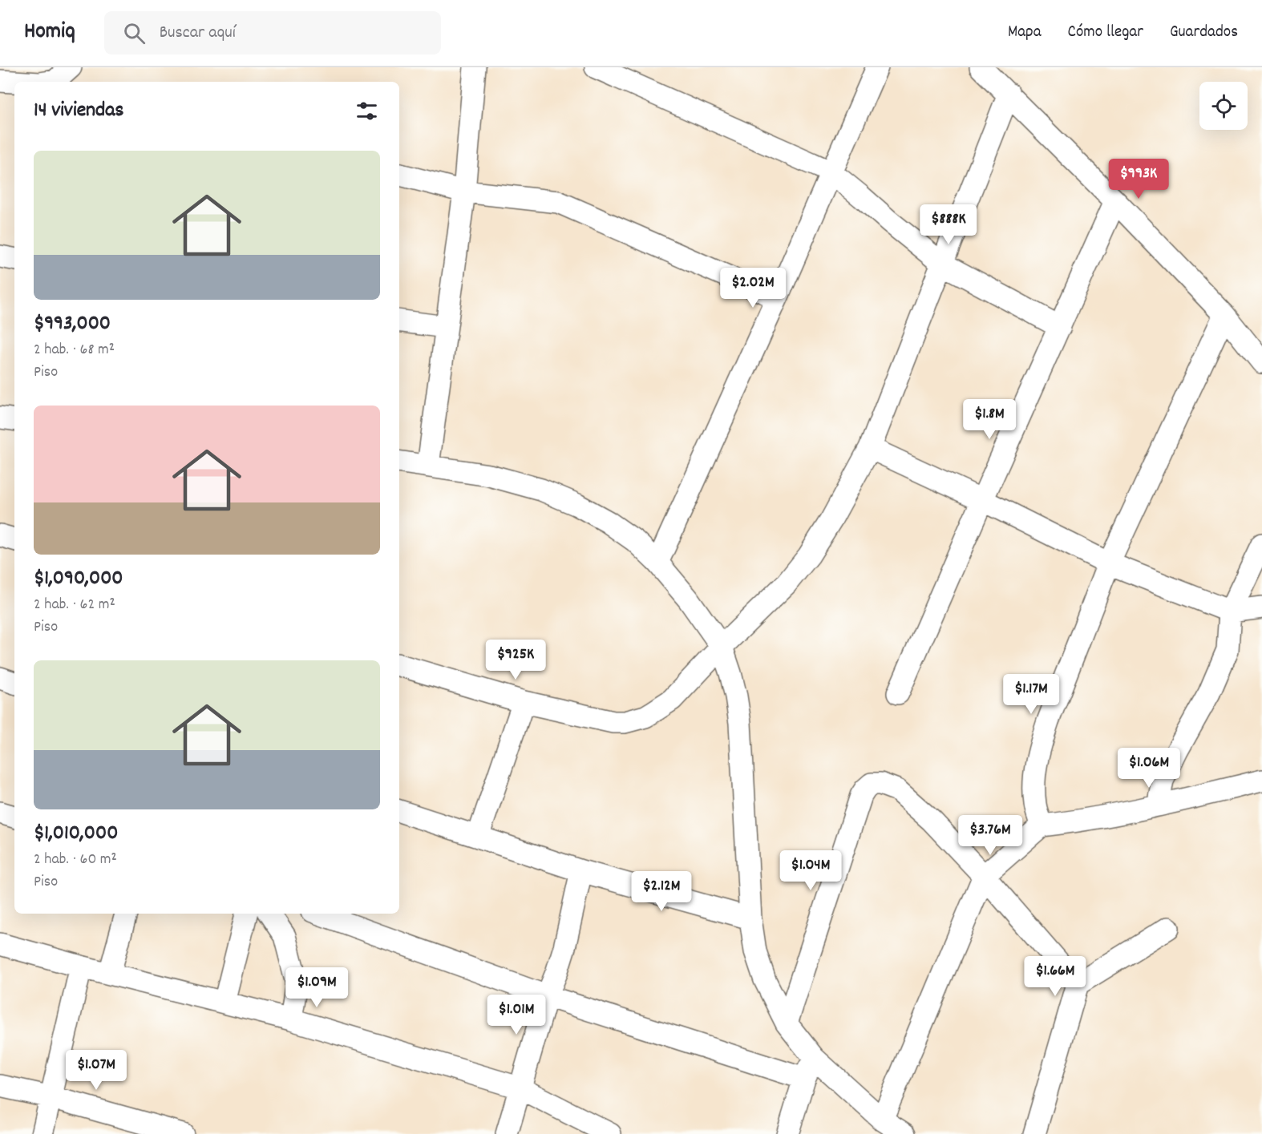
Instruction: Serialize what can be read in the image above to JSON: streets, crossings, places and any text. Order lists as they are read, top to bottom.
{
  "page": {
    "header": "Homiq",
    "search": "Buscar aquí",
    "nav": ["Mapa", "Cómo llegar", "Guardados"],
    "heading": "14 viviendas",
    "list": [
      {
        "name": "$993,000",
        "note": "2 hab. · 68 m² · Piso"
      },
      {
        "name": "$1,090,000",
        "note": "2 hab. · 62 m² · Piso"
      },
      {
        "name": "$1,010,000",
        "note": "2 hab. · 60 m² · Piso"
      }
    ],
    "price": [
      "$993K",
      "$888K",
      "$2.02M",
      "$1.8M",
      "$925K",
      "$1.17M",
      "$1.06M",
      "$3.76M",
      "$1.04M",
      "$2.12M",
      "$1.66M",
      "$1.09M",
      "$1.01M",
      "$1.07M"
    ]
  }
}
